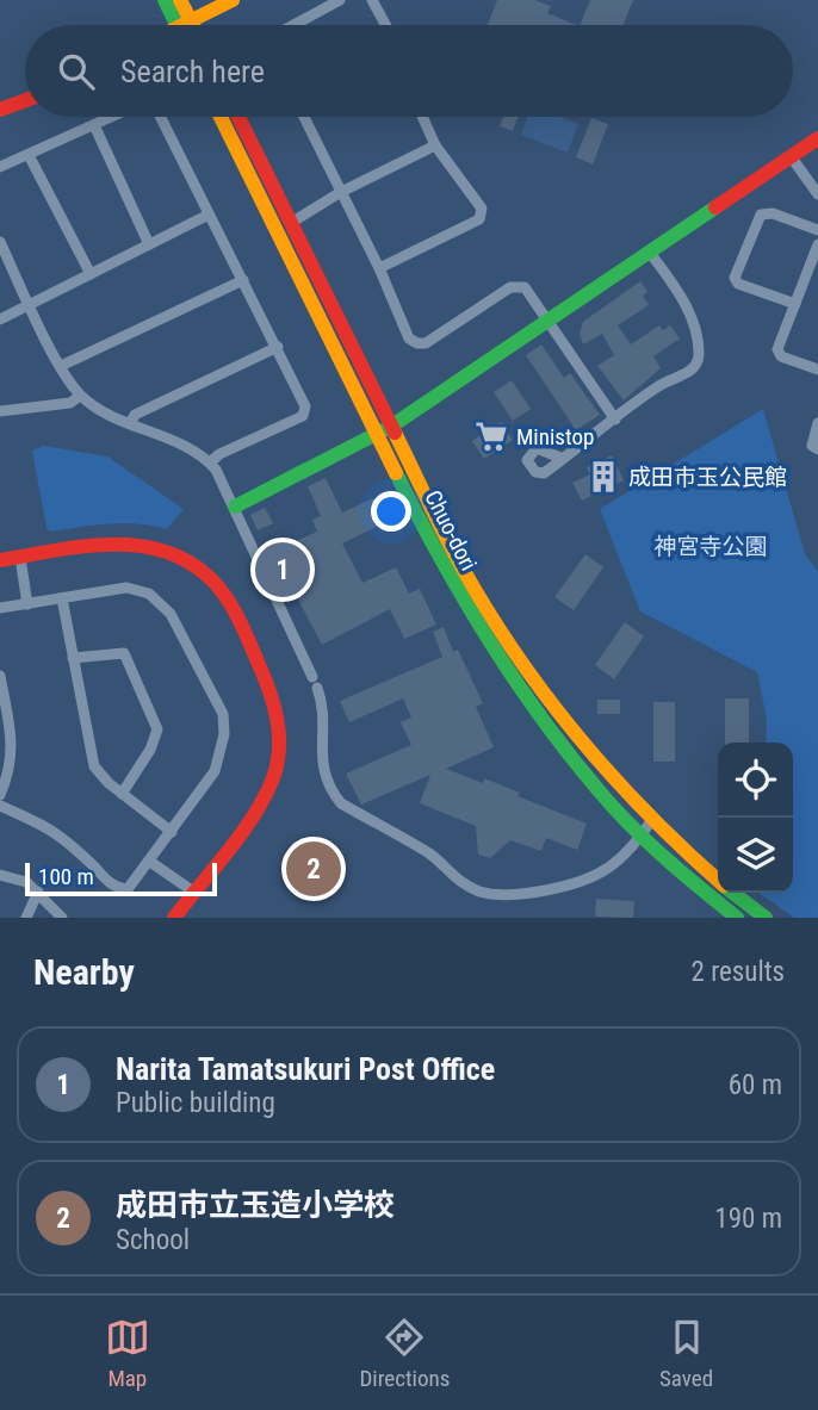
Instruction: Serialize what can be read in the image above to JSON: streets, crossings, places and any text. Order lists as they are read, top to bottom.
{
  "streets": {
    "street": ["Chuo-dori"]
  },
  "parks": ["神宮寺公園"],
  "places": {
    "supermarket": ["Ministop"],
    "building": ["成田市玉公民館"]
  },
  "scale_bar": "100 m",
  "page": {
    "search": "Search here",
    "pins": ["1", "2"],
    "scale": "100 m",
    "heading": ["Nearby", "2 results"],
    "list": [
      {
        "mark": "1",
        "name": "Narita Tamatsukuri Post Office",
        "note": "Public building",
        "value": "60 m"
      },
      {
        "mark": "2",
        "name": "成田市立玉造小学校",
        "note": "School",
        "value": "190 m"
      }
    ],
    "nav": ["Map", "Directions", "Saved"]
  }
}
